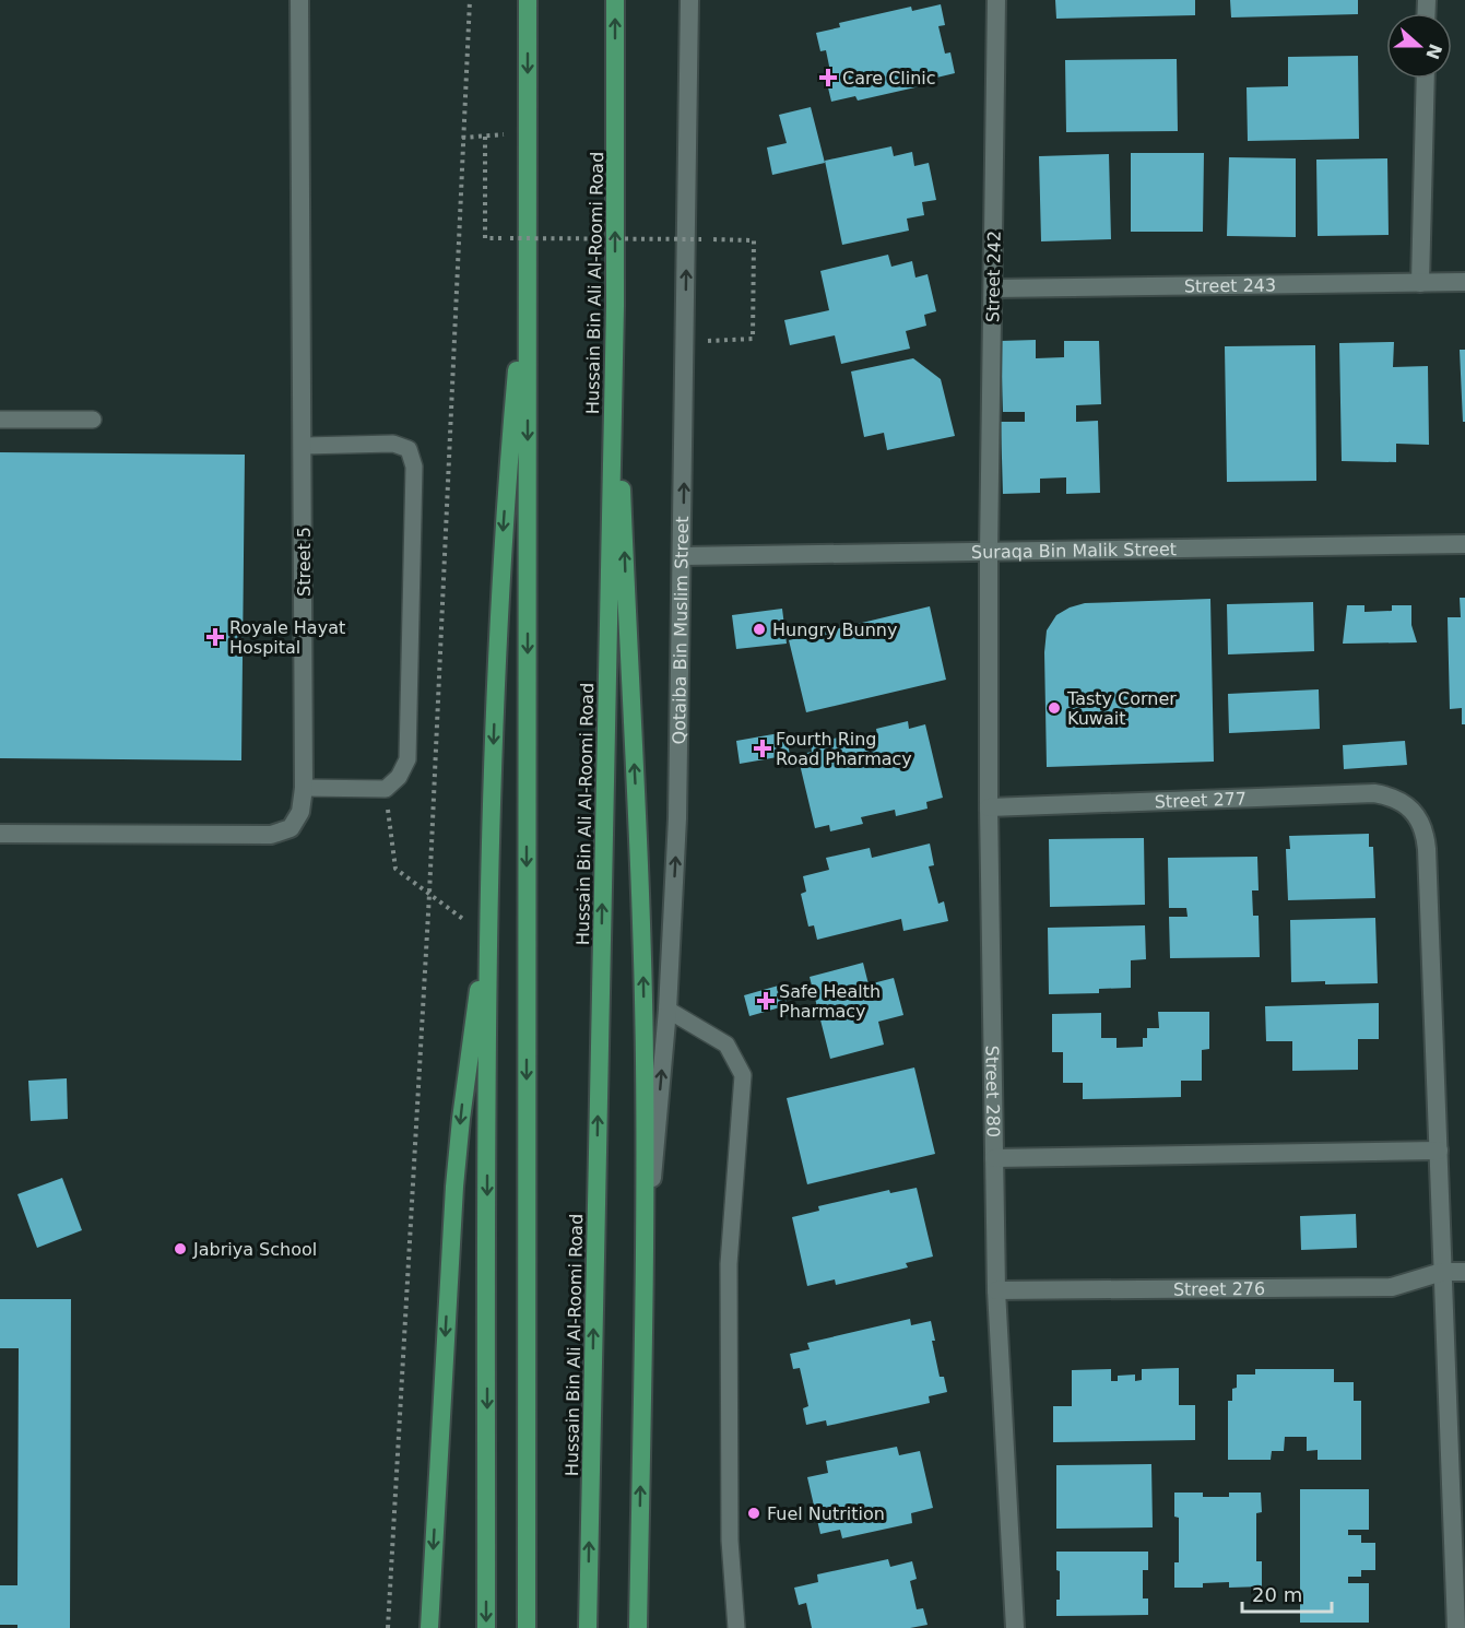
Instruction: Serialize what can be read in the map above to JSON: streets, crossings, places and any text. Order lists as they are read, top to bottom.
{
  "streets": {
    "highway": ["Hussain Bin Ali Al-Roomi Road"],
    "street": [
      "Street 242",
      "Street 243",
      "Suraqa Bin Malik Street",
      "Street 5",
      "Qotaiba Bin Muslim Street",
      "Street 277",
      "Street 280",
      "Street 276"
    ]
  },
  "crossings": [
    ["Street 242", "Street 243"],
    ["Street 242", "Suraqa Bin Malik Street"],
    ["Street 242", "Street 280"],
    ["Suraqa Bin Malik Street", "Qotaiba Bin Muslim Street"],
    ["Suraqa Bin Malik Street", "Street 280"],
    ["Street 277", "Street 280"],
    ["Street 280", "Street 276"]
  ],
  "one_way": ["Qotaiba Bin Muslim Street"],
  "places": {
    "health": [
      "Care Clinic",
      "Royale Hayat Hospital",
      "Fourth Ring Road Pharmacy",
      "Safe Health Pharmacy"
    ],
    "other": [
      "Hungry Bunny",
      "Tasty Corner Kuwait",
      "Jabriya School",
      "Fuel Nutrition"
    ]
  },
  "scale_bar": "20 m",
  "north": "right"
}
